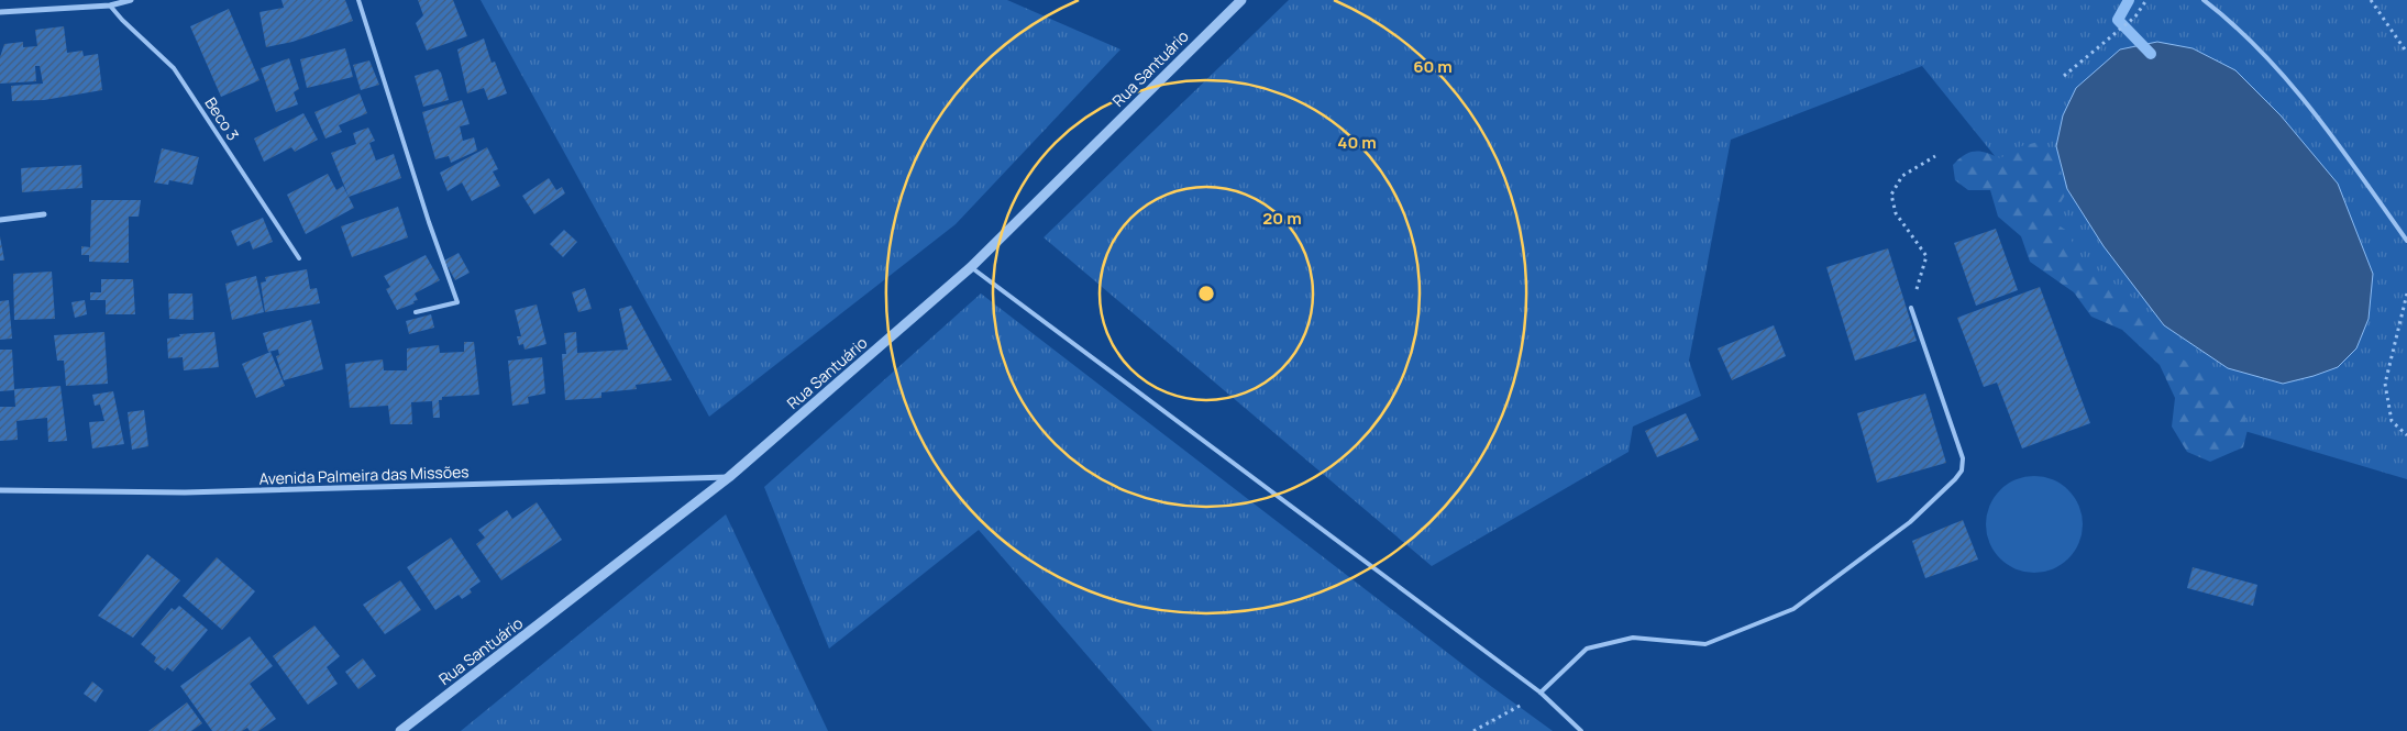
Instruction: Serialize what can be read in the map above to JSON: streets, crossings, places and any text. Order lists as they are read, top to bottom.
{
  "streets": {
    "street": ["Rua Santuário", "Avenida Palmeira das Missões"],
    "lane": ["Beco 3"]
  },
  "crossings": [
    ["Rua Santuário", "Avenida Palmeira das Missões"]
  ],
  "rings": ["60 m", "40 m", "20 m"]
}
